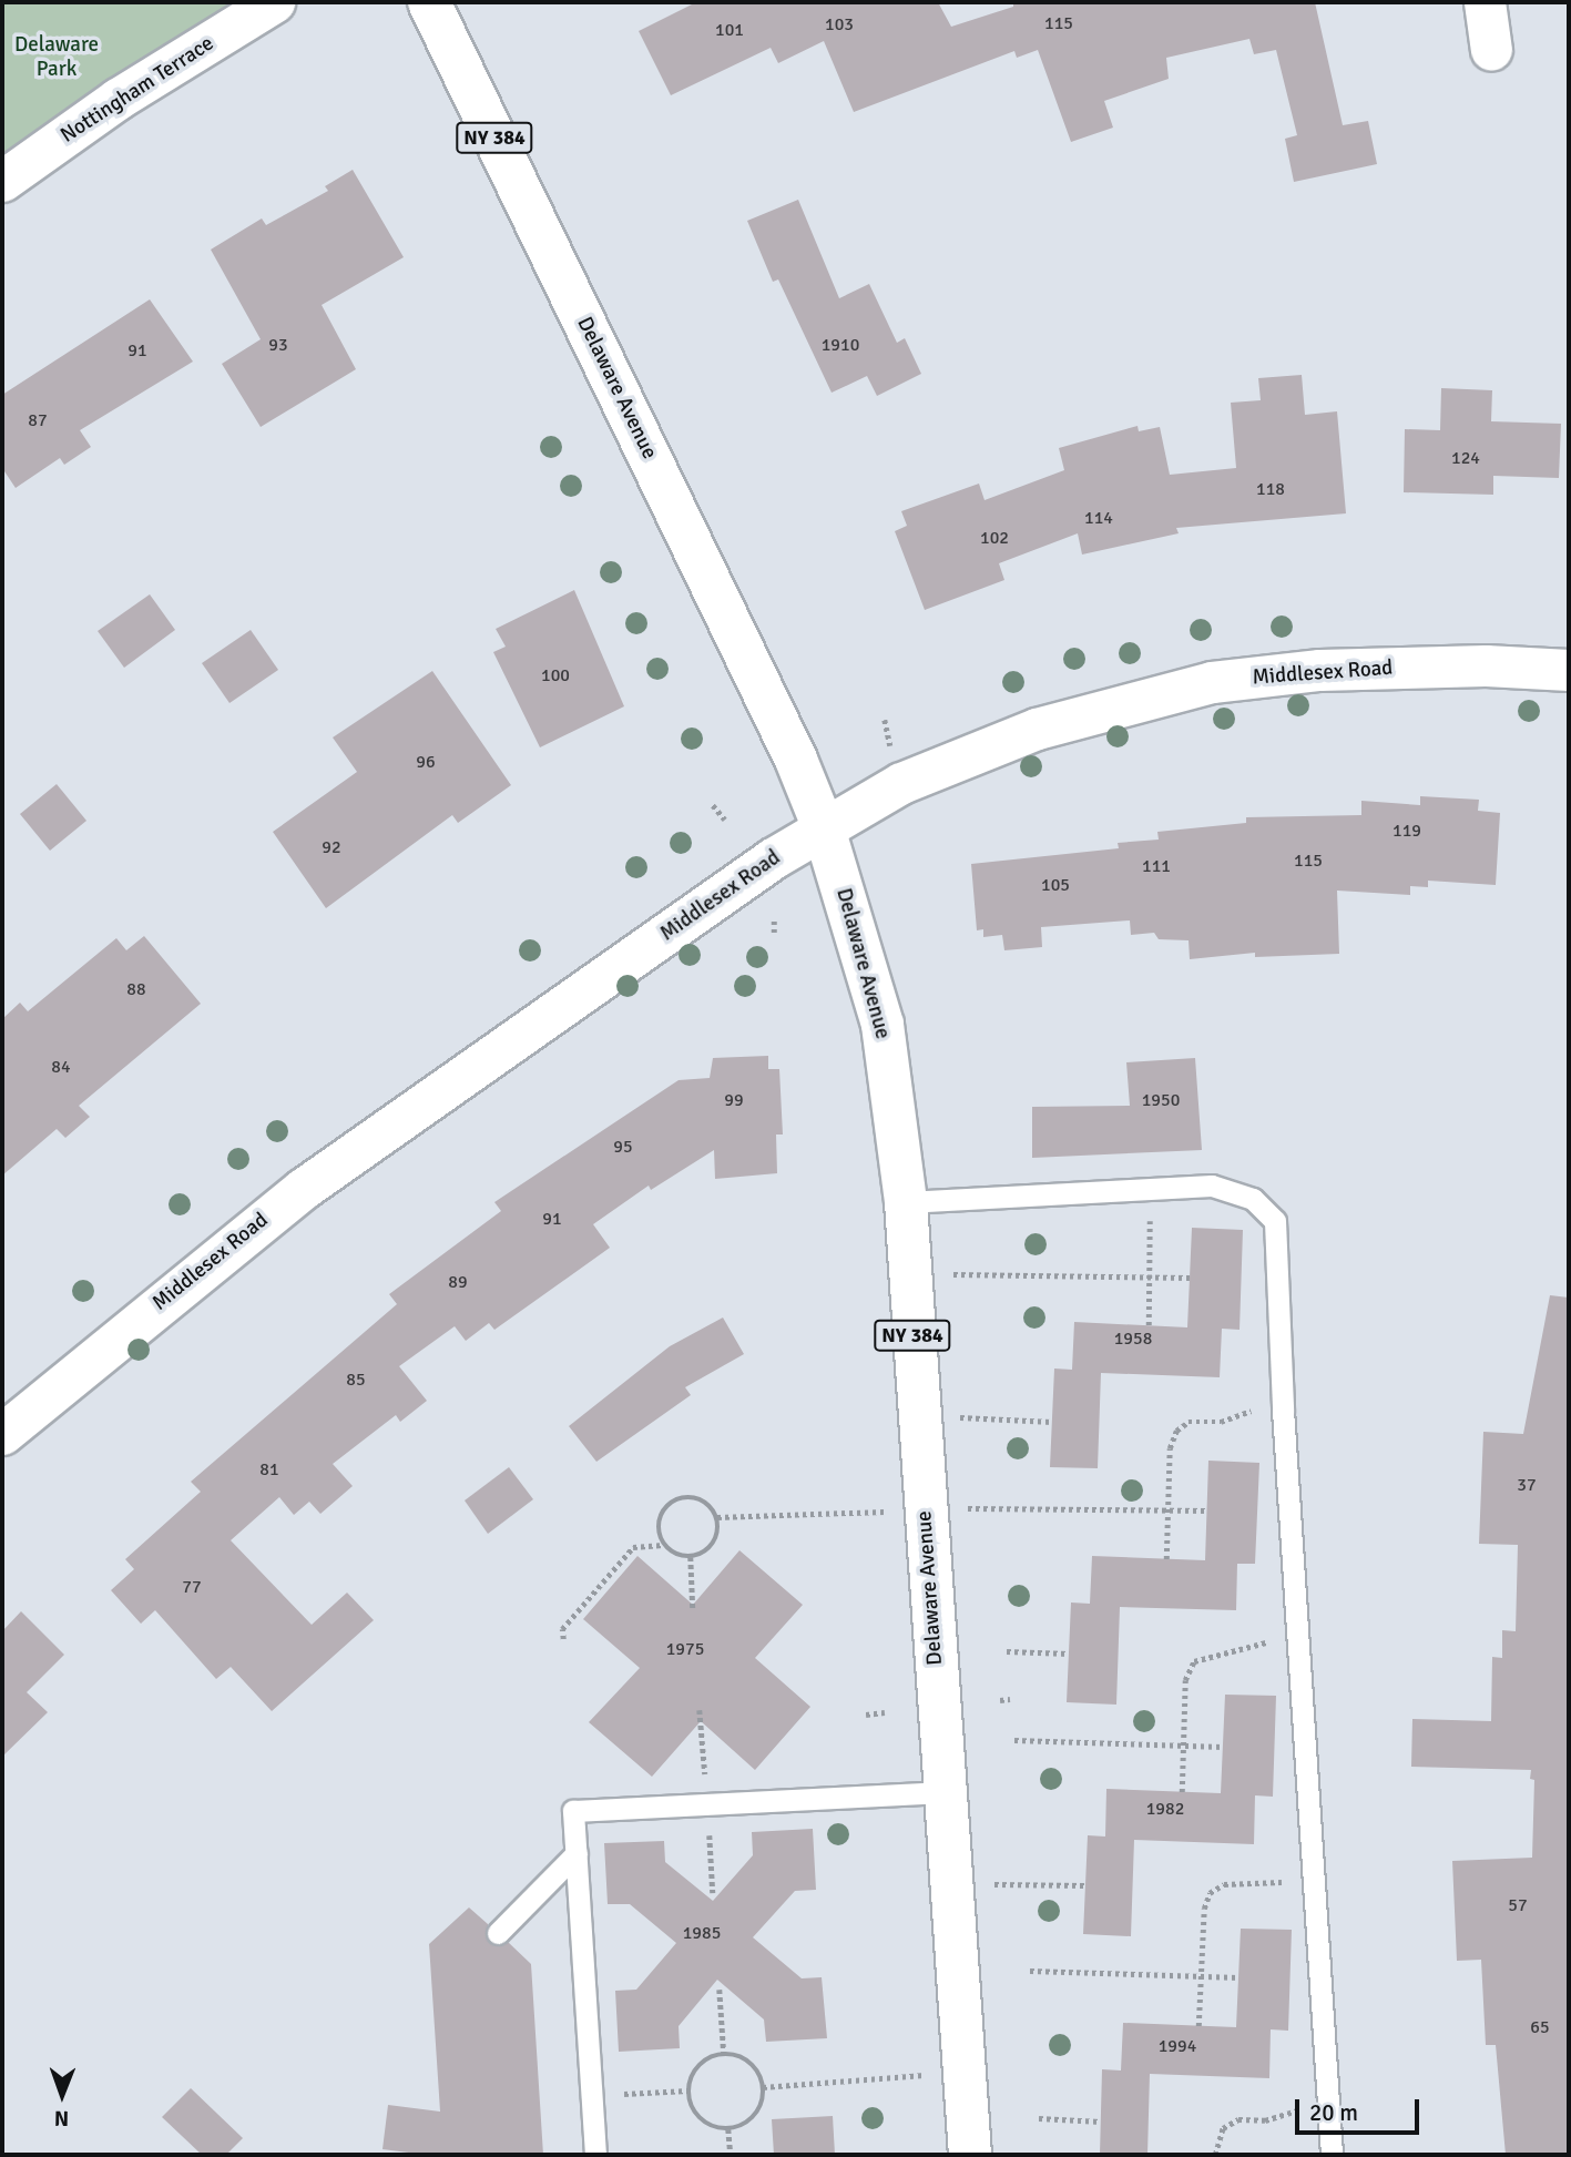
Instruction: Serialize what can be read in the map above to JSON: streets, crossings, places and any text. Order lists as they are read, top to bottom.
{
  "streets": {
    "main road": ["NY 384", "Delaware Avenue"],
    "street": ["Nottingham Terrace", "Middlesex Road"]
  },
  "crossings": [
    ["Delaware Avenue", "Middlesex Road"]
  ],
  "parks": ["Delaware Park"],
  "house_numbers": [
    "115",
    "103",
    "101",
    "93",
    "1910",
    "91",
    "87",
    "124",
    "118",
    "114",
    "102",
    "100",
    "96",
    "119",
    "92",
    "115",
    "111",
    "105",
    "88",
    "84",
    "99",
    "1950",
    "95",
    "91",
    "89",
    "1958",
    "85",
    "81",
    "37",
    "77",
    "1975",
    "1982",
    "57",
    "1985",
    "65",
    "1994"
  ],
  "scale_bar": "20 m",
  "north": "bottom"
}
